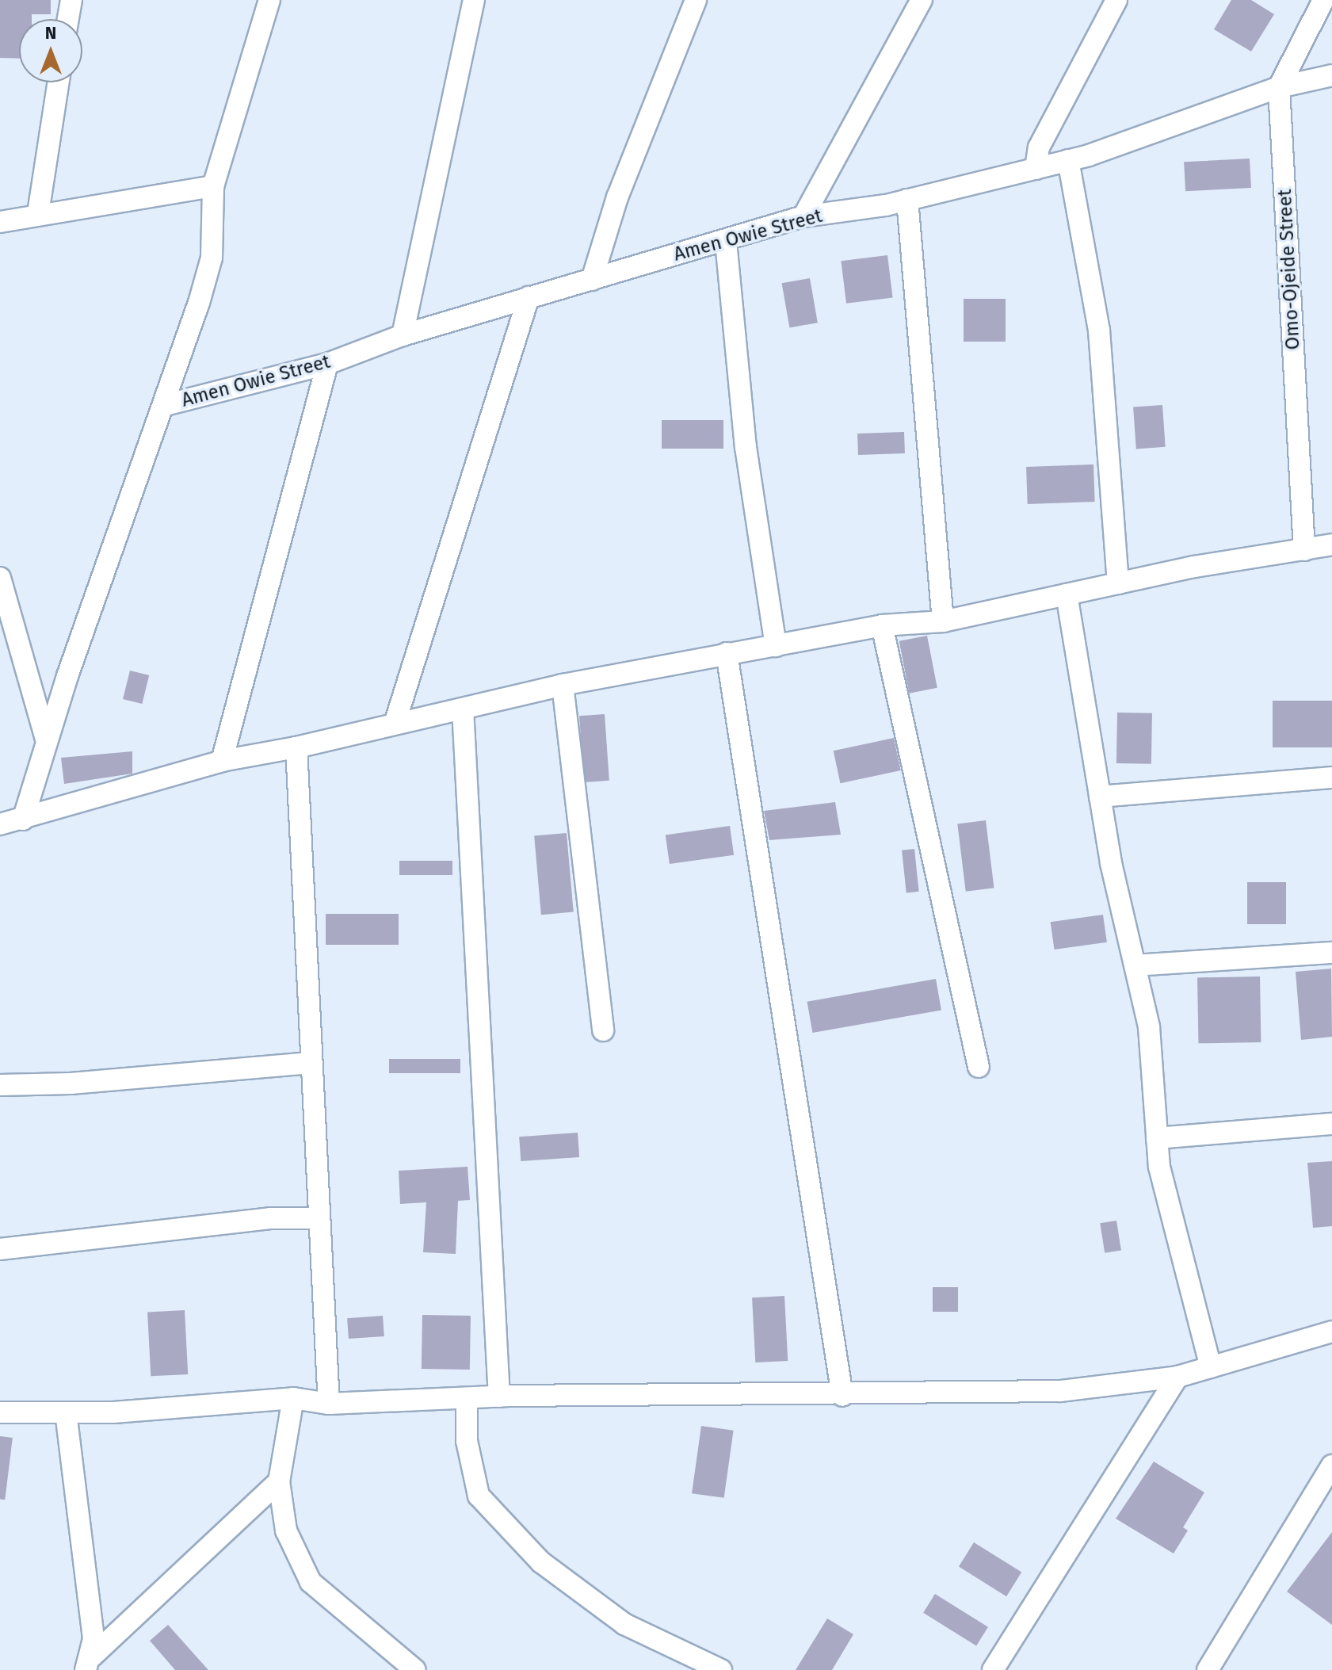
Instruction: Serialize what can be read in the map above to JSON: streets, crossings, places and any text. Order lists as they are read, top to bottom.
{
  "streets": {
    "street": ["Amen Owie Street", "Omo-Ojeide Street"]
  },
  "crossings": [
    ["Amen Owie Street", "Omo-Ojeide Street"]
  ],
  "north": "top"
}
